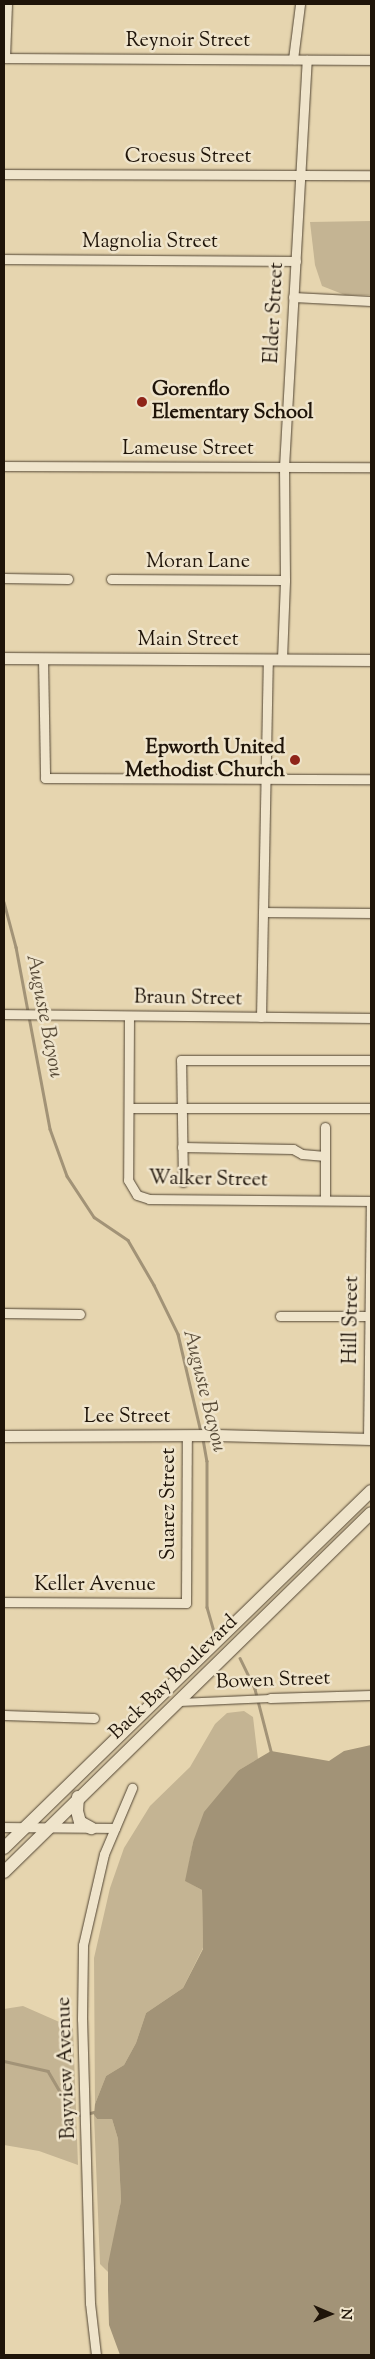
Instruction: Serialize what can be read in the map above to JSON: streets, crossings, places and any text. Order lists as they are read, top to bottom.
{
  "streets": {
    "main road": ["Back Bay Boulevard"],
    "street": [
      "Reynoir Street",
      "Croesus Street",
      "Magnolia Street",
      "Elder Street",
      "Lameuse Street",
      "Moran Lane",
      "Main Street",
      "Braun Street",
      "Walker Street",
      "Hill Street",
      "Lee Street",
      "Suarez Street",
      "Keller Avenue",
      "Bowen Street",
      "Bayview Avenue"
    ]
  },
  "crossings": [
    ["Reynoir Street", "Elder Street"],
    ["Croesus Street", "Elder Street"],
    ["Magnolia Street", "Elder Street"],
    ["Elder Street", "Lameuse Street"],
    ["Elder Street", "Moran Lane"],
    ["Elder Street", "Main Street"],
    ["Braun Street", "Walker Street"],
    ["Walker Street", "Hill Street"],
    ["Hill Street", "Lee Street"],
    ["Lee Street", "Suarez Street"],
    ["Suarez Street", "Keller Avenue"],
    ["Back Bay Boulevard", "Bowen Street"]
  ],
  "water": ["Auguste Bayou"],
  "places": ["Gorenflo Elementary School", "Epworth United Methodist Church"],
  "north": "right"
}
